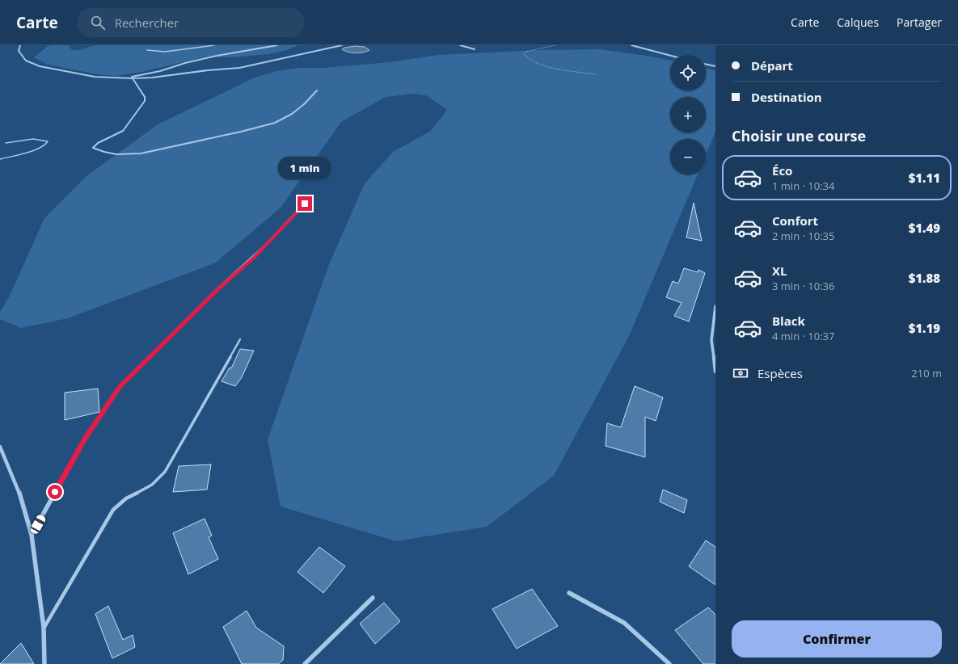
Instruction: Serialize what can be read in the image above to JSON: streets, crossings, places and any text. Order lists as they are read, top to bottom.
{
  "page": {
    "header": "Carte",
    "search": "Rechercher",
    "nav": ["Carte", "Calques", "Partager"],
    "banner": ["Départ", "Destination"],
    "map_buttons": ["+", "−"],
    "heading": "Choisir une course",
    "list": [
      {
        "name": "Éco",
        "note": "1 min · 10:34",
        "value": "$1.11"
      },
      {
        "name": "Confort",
        "note": "2 min · 10:35",
        "value": "$1.49"
      },
      {
        "name": "XL",
        "note": "3 min · 10:36",
        "value": "$1.88"
      },
      {
        "name": "Black",
        "note": "4 min · 10:37",
        "value": "$1.19"
      }
    ],
    "bubble": "1 min",
    "pay": ["Espèces", "210 m"],
    "buttons": "Confirmer"
  }
}
